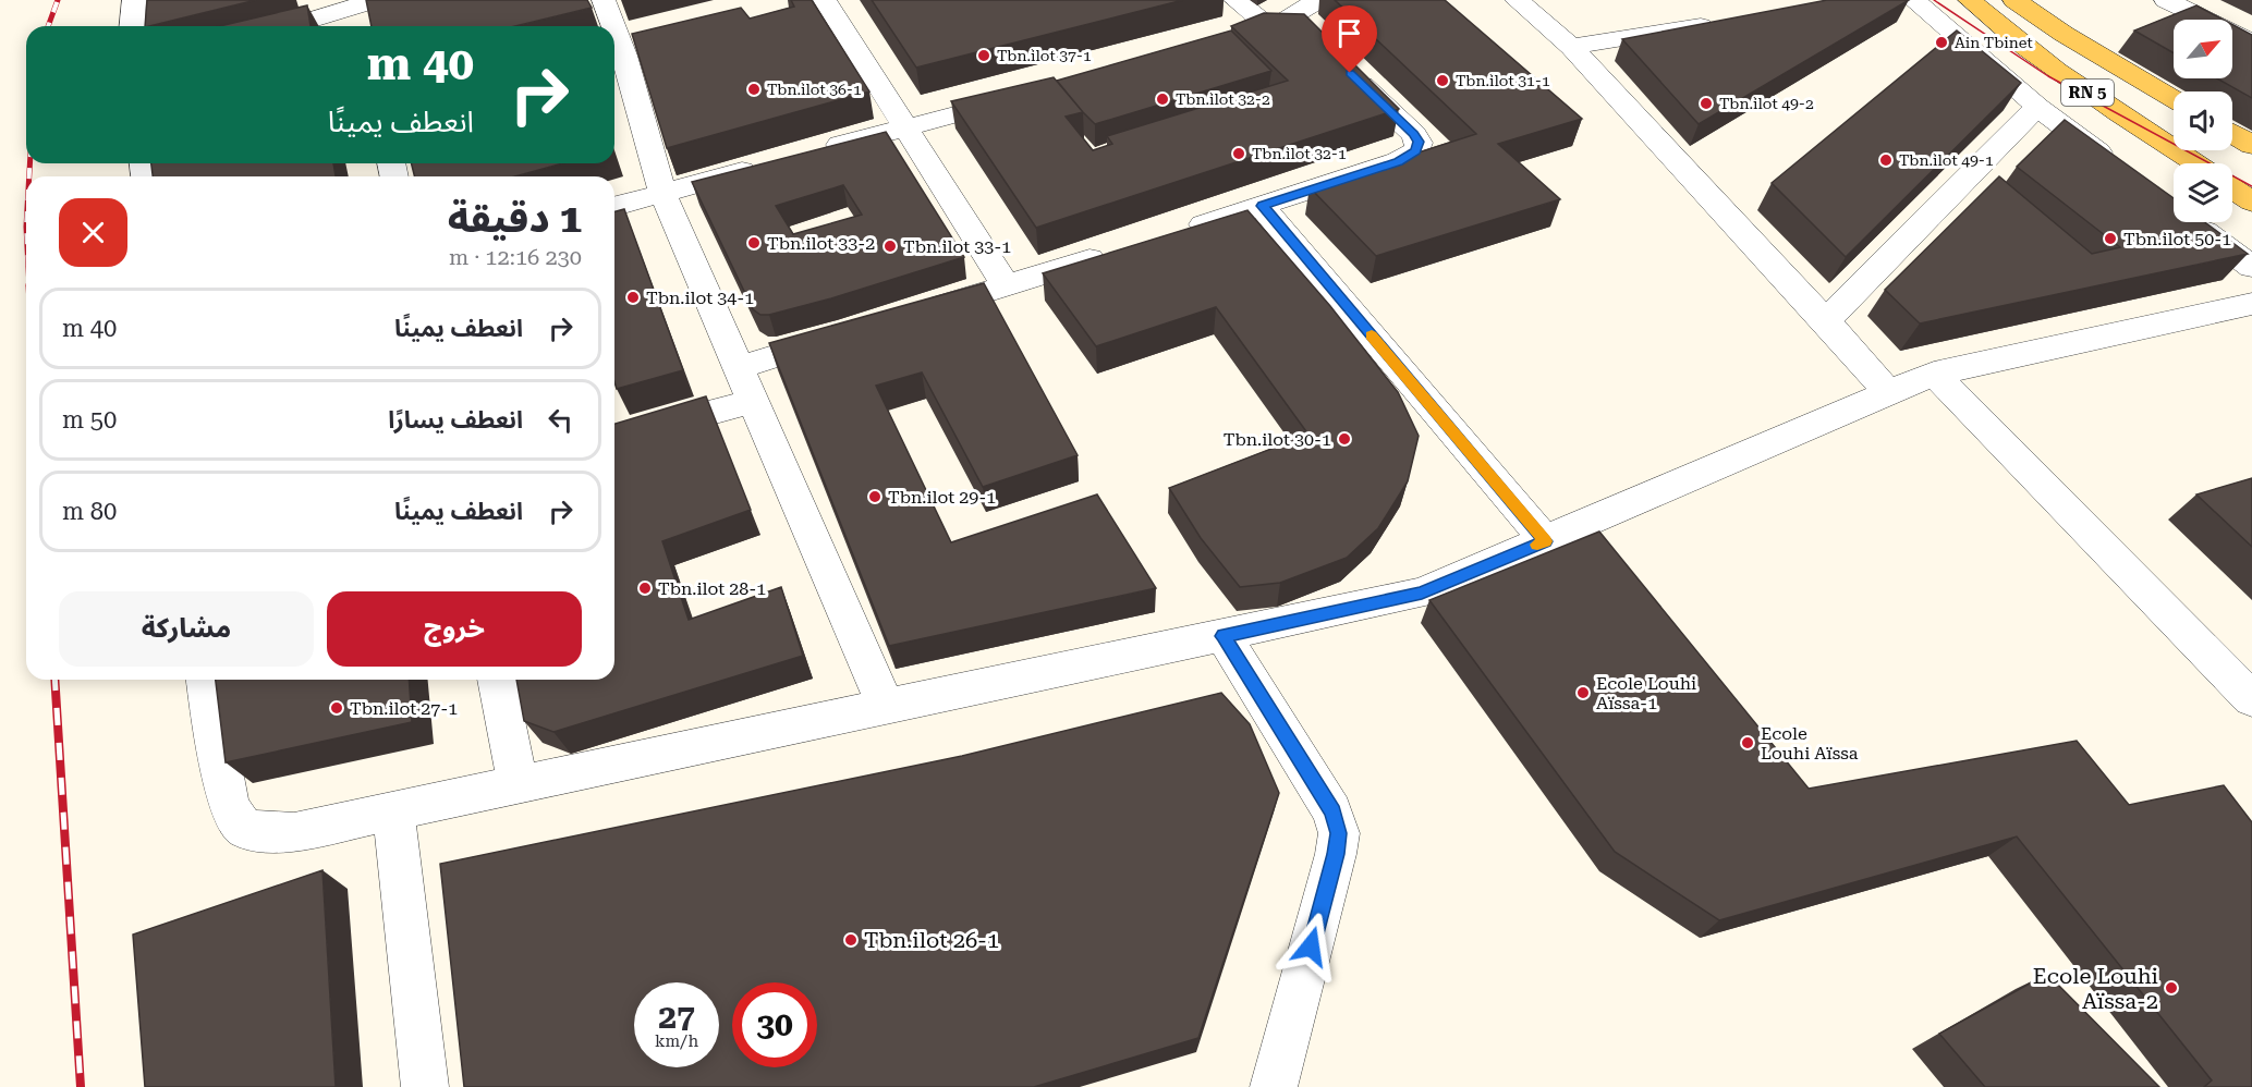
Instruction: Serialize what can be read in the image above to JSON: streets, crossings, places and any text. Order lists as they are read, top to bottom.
{
  "streets": {
    "main road": ["RN 5"]
  },
  "places": [
    "Ain Tbinet",
    "Tbn.ilot 37-1",
    "Tbn.ilot 31-1",
    "Tbn.ilot 36-1",
    "Tbn.ilot 32-2",
    "Tbn.ilot 49-2",
    "Tbn.ilot 32-1",
    "Tbn.ilot 49-1",
    "Tbn.ilot 50-1",
    "Tbn.ilot 33-2",
    "Tbn.ilot 33-1",
    "Tbn.ilot 34-1",
    "Tbn.ilot 30-1",
    "Tbn.ilot 29-1",
    "Tbn.ilot 28-1",
    "Ecole Louhi Aïssa-1",
    "Tbn.ilot 27-1",
    "Ecole Louhi Aïssa",
    "Tbn.ilot 26-1",
    "Ecole Louhi Aïssa-2"
  ],
  "north": "top right",
  "page": {
    "turn": ["40 m", "انعطف يمينًا"],
    "heading": ["1 دقيقة", "230 m · 12:16"],
    "list": [
      {
        "name": "انعطف يمينًا",
        "value": "40 m"
      },
      {
        "name": "انعطف يسارًا",
        "value": "50 m"
      },
      {
        "name": "انعطف يمينًا",
        "value": "80 m"
      }
    ],
    "buttons": ["خروج", "مشاركة"],
    "speed": "27 km/h",
    "limit": "30"
  }
}
